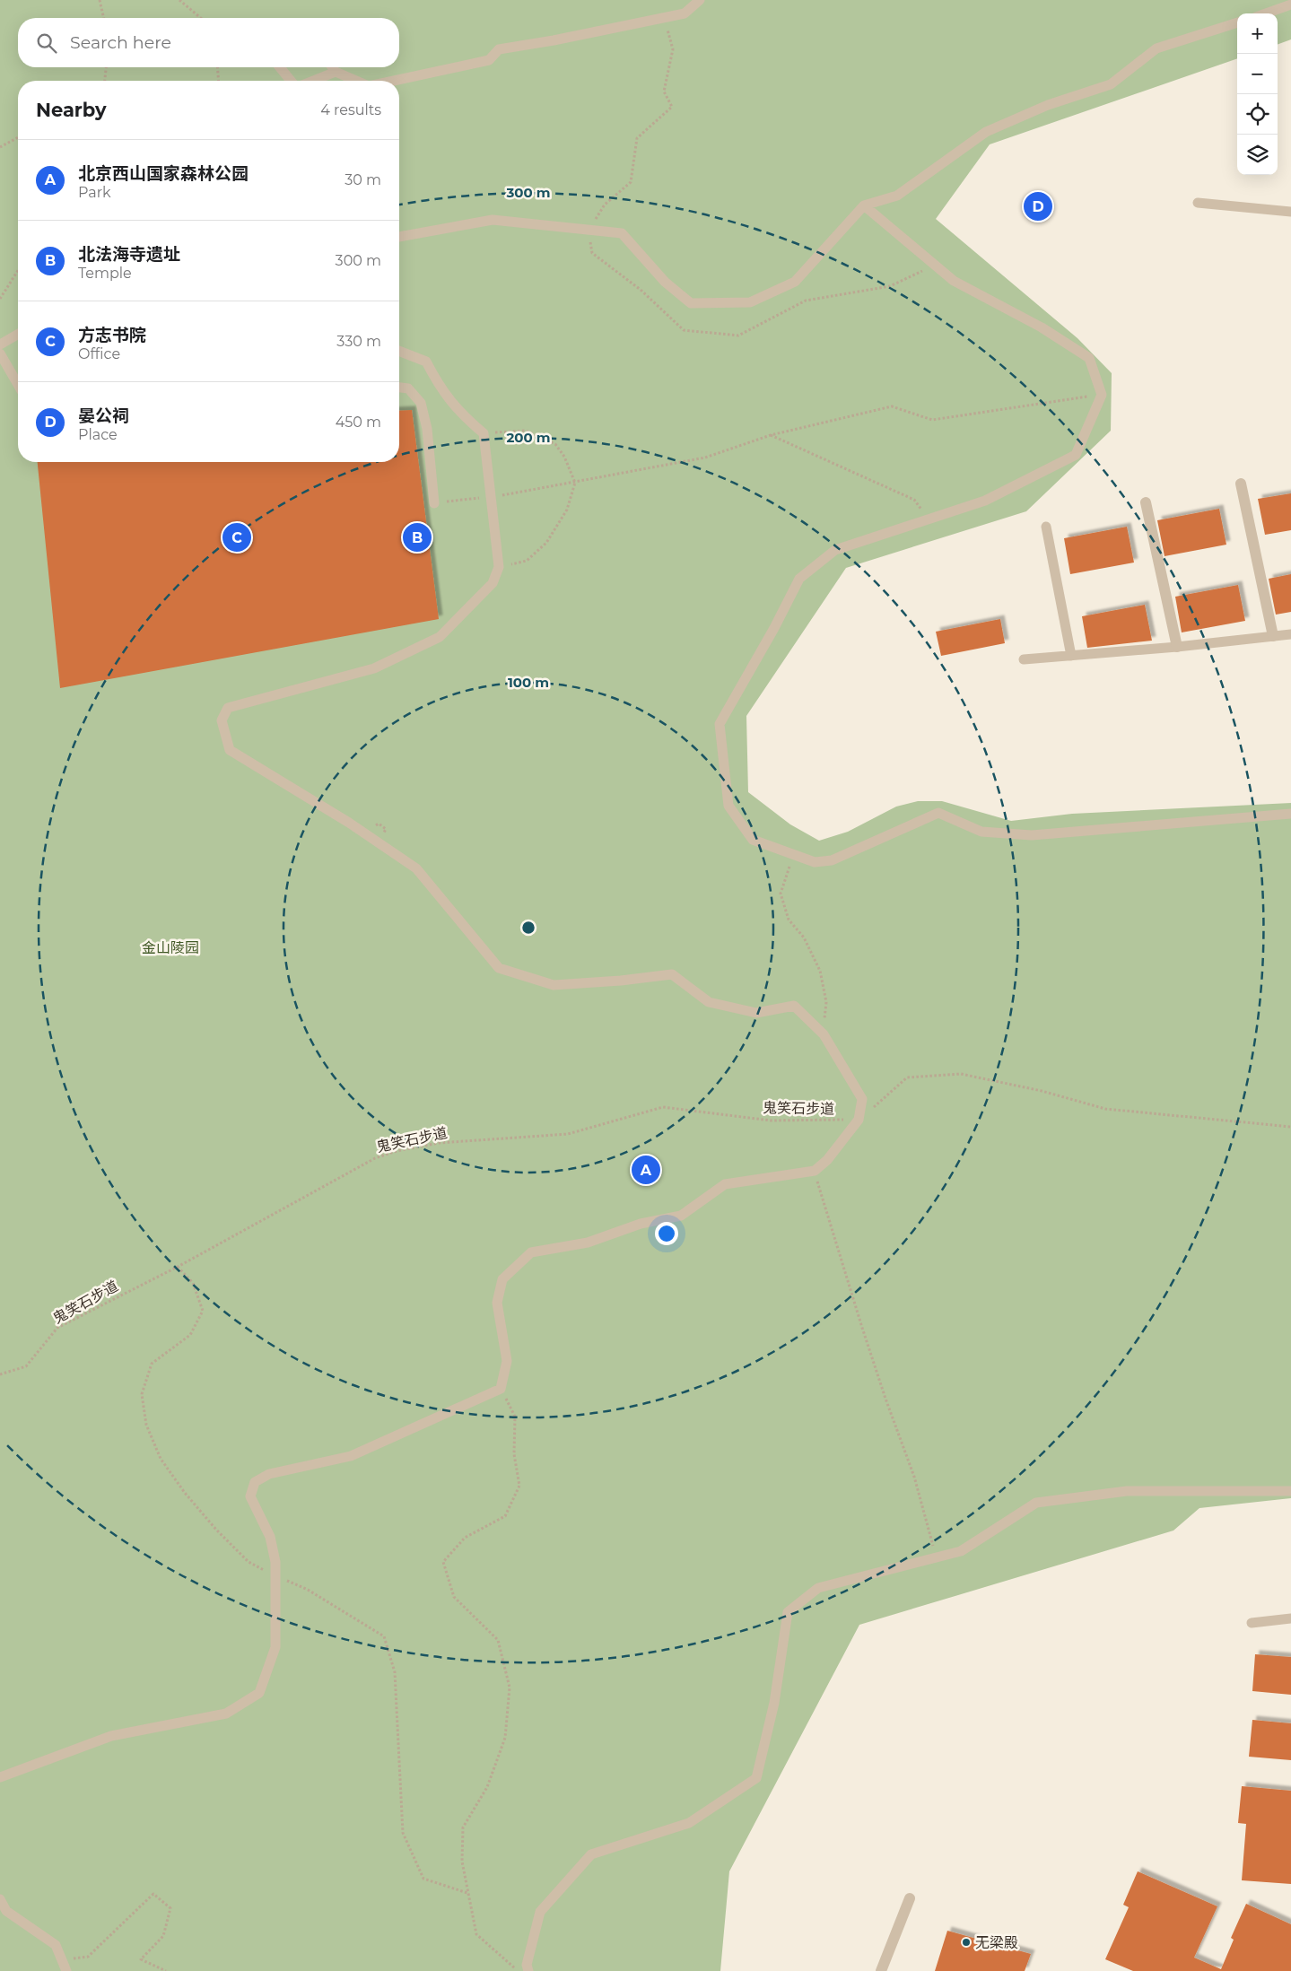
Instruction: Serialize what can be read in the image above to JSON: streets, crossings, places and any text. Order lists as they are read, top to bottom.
{
  "streets": {
    "path": ["鬼笑石步道"]
  },
  "parks": ["金山陵园"],
  "places": ["无梁殿"],
  "page": {
    "map_buttons": ["+", "−"],
    "search": "Search here",
    "heading": ["Nearby", "4 results"],
    "list": [
      {
        "mark": "A",
        "name": "北京西山国家森林公园",
        "note": "Park",
        "value": "30 m"
      },
      {
        "mark": "B",
        "name": "北法海寺遗址",
        "note": "Temple",
        "value": "300 m"
      },
      {
        "mark": "C",
        "name": "方志书院",
        "note": "Office",
        "value": "330 m"
      },
      {
        "mark": "D",
        "name": "晏公祠",
        "note": "Place",
        "value": "450 m"
      }
    ],
    "pins": [
      "D",
      "B",
      "C",
      "A"
    ]
  },
  "rings": ["300 m", "200 m", "100 m"]
}
